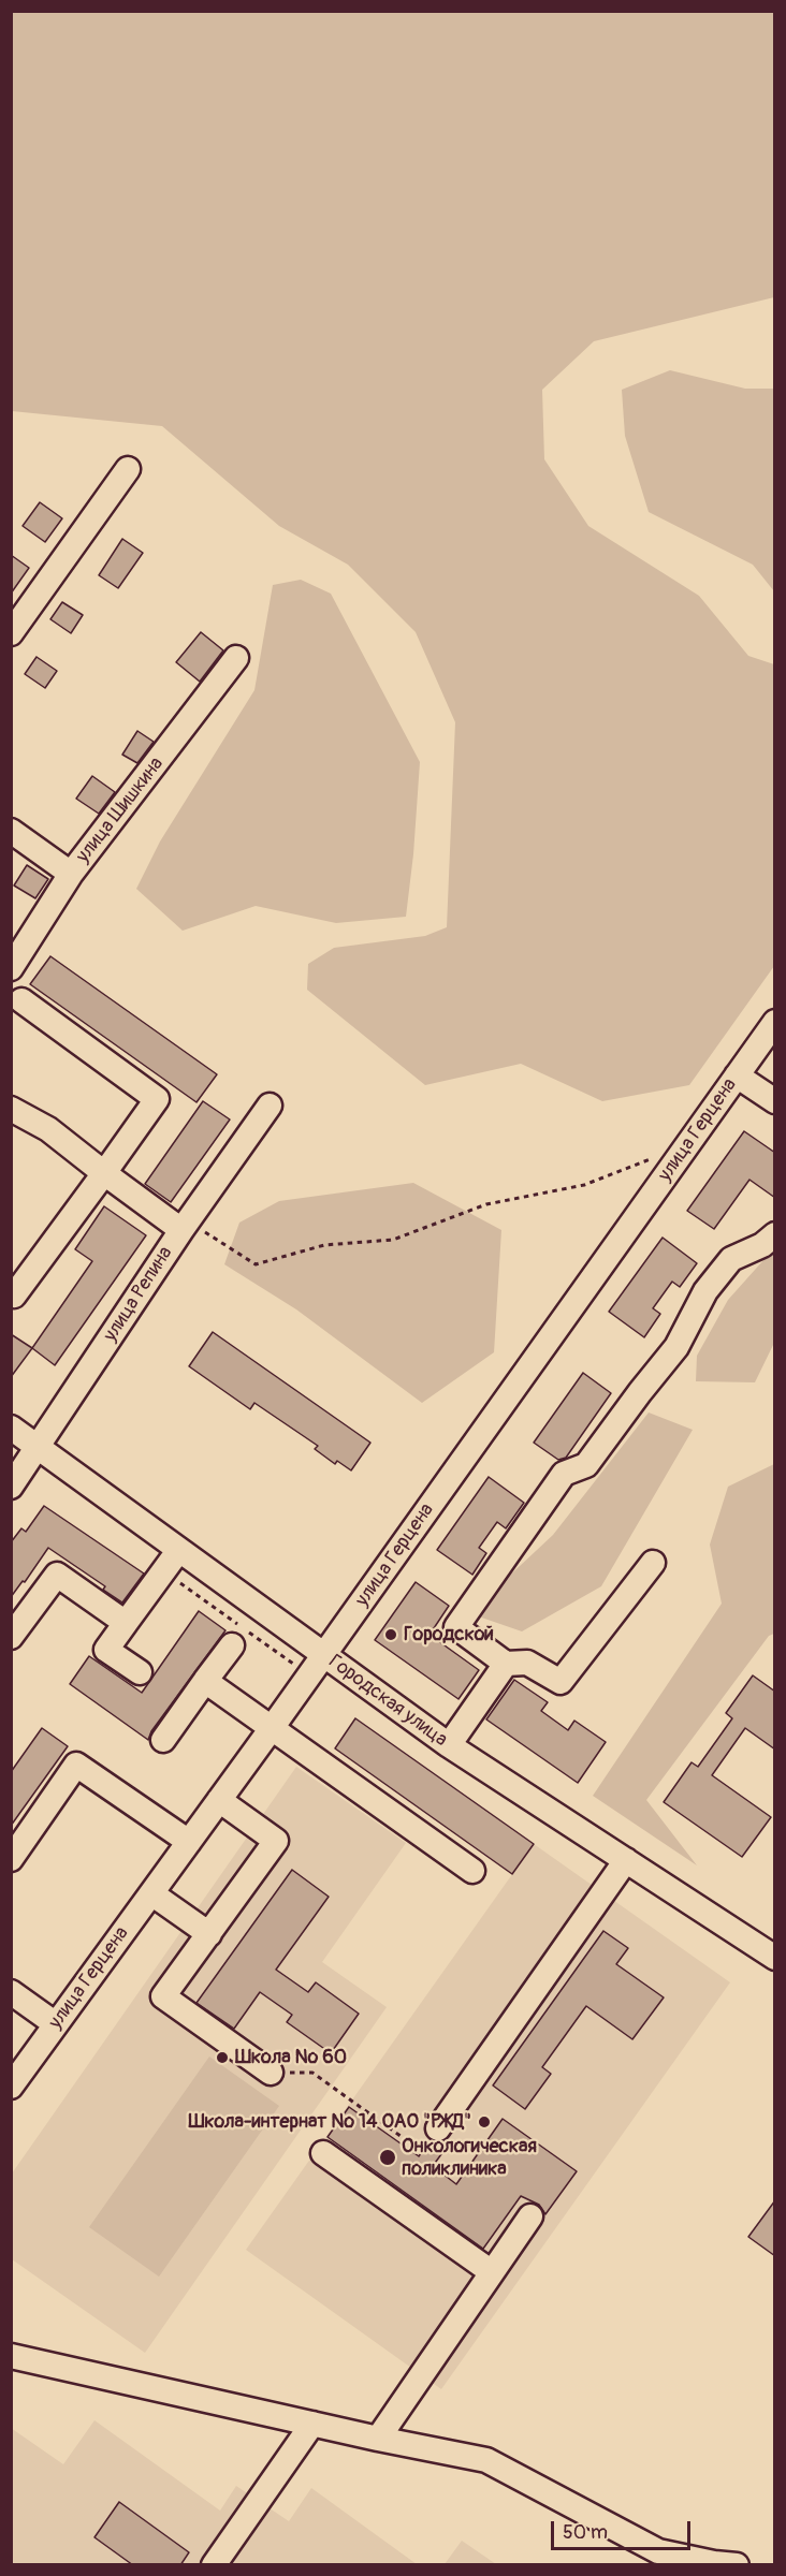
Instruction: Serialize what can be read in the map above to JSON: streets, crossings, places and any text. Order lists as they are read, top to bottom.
{
  "streets": {
    "street": [
      "улица Шишкина",
      "улица Герцена",
      "улица Репина",
      "Городская улица"
    ]
  },
  "crossings": [
    ["улица Герцена", "Городская улица"],
    ["улица Репина", "Городская улица"]
  ],
  "places": [
    "Городской",
    "Школа № 60",
    "Школа-интернат № 14 ОАО \"РЖД\"",
    "Онкологическая поликлиника"
  ],
  "scale_bar": "50 m"
}
